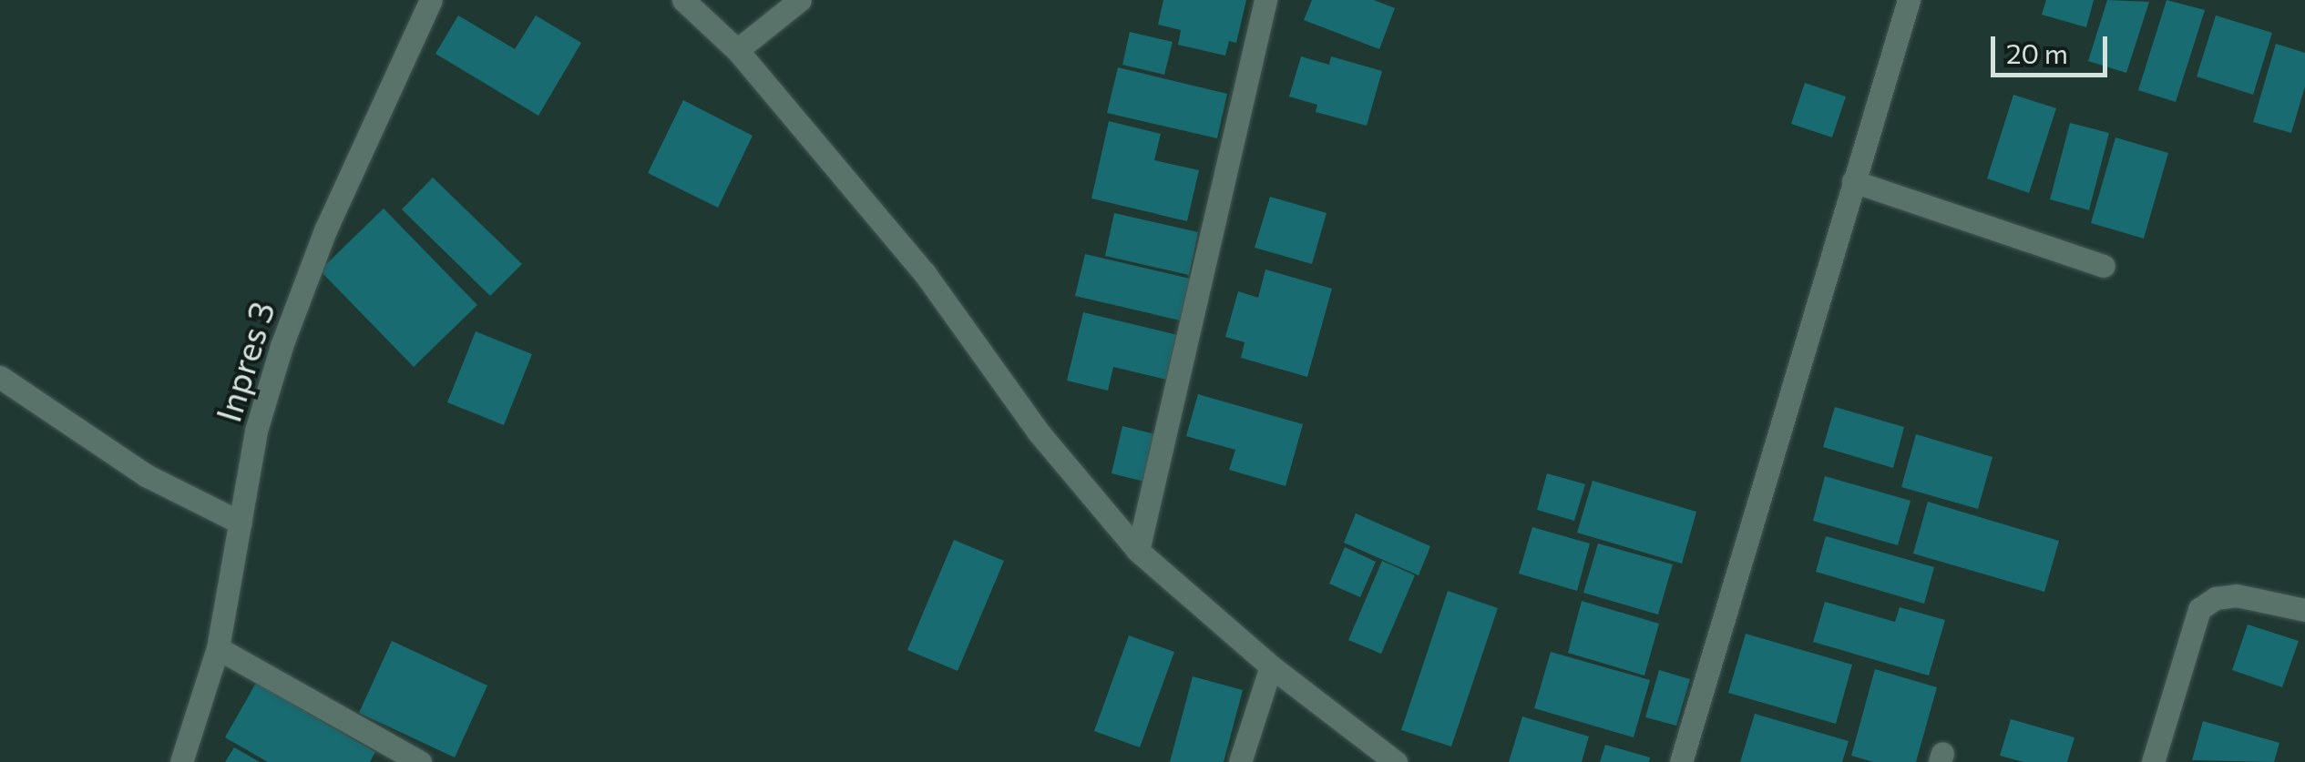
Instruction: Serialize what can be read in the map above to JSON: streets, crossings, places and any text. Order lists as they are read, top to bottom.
{
  "streets": {
    "street": ["Inpres 3"]
  },
  "scale_bar": "20 m"
}
